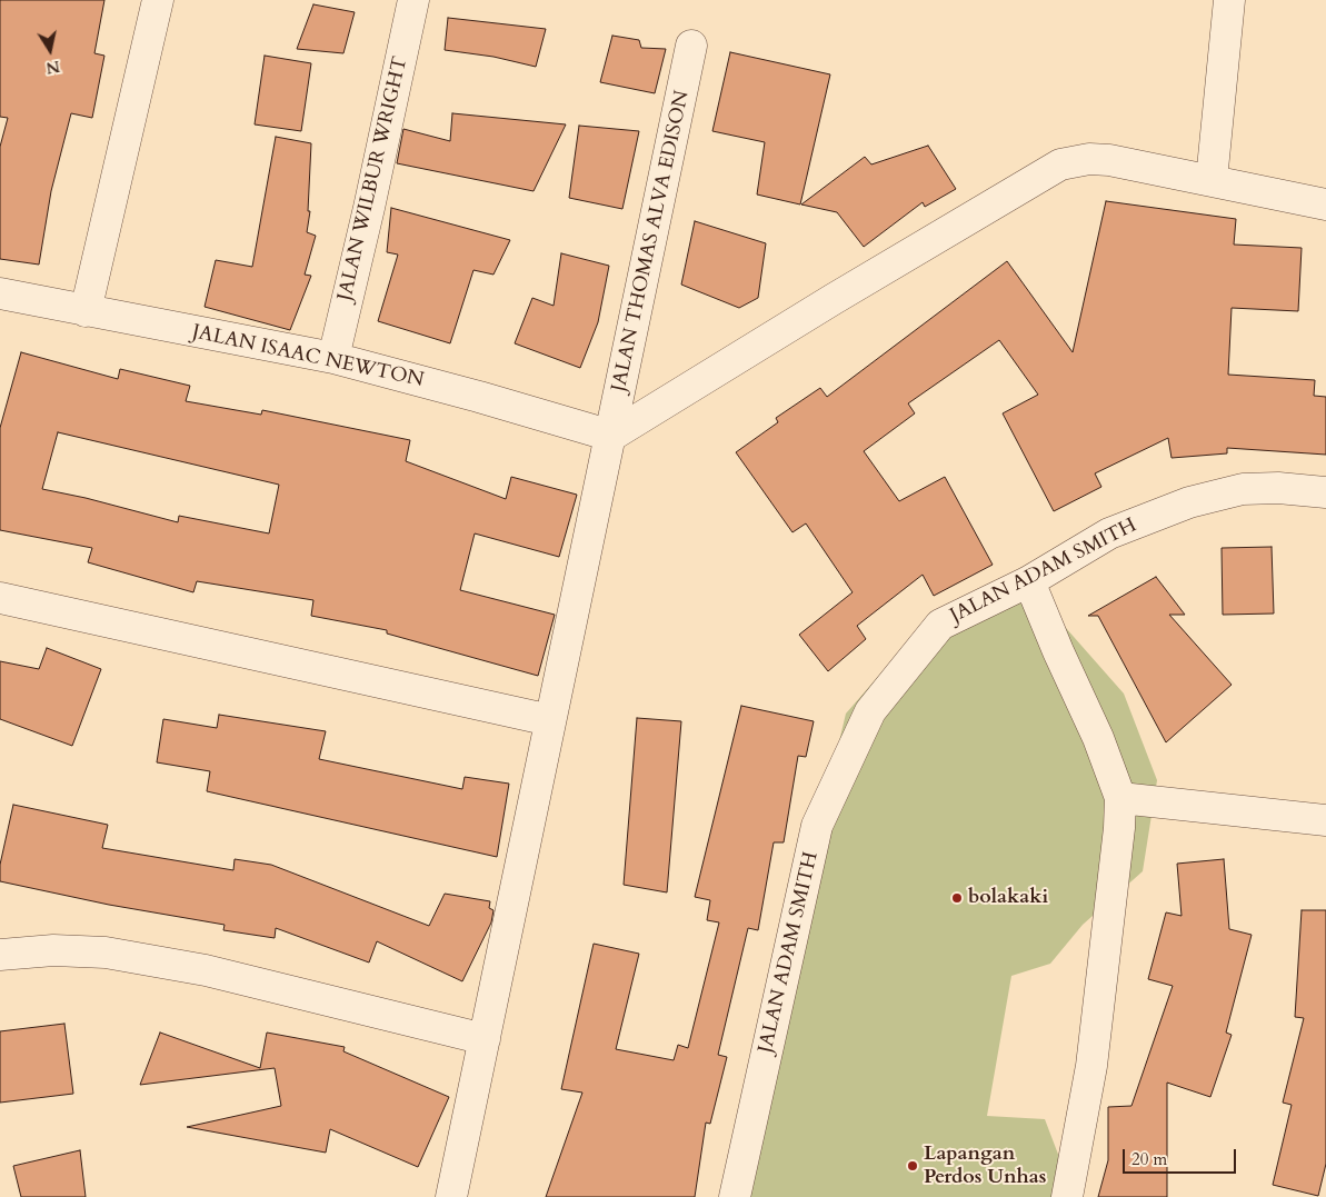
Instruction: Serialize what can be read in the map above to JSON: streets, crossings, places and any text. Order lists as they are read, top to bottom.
{
  "streets": {
    "street": [
      "JALAN WILBUR WRIGHT",
      "JALAN THOMAS ALVA EDISON",
      "JALAN ISAAC NEWTON",
      "JALAN ADAM SMITH"
    ]
  },
  "crossings": [
    ["JALAN WILBUR WRIGHT", "JALAN ISAAC NEWTON"],
    ["JALAN THOMAS ALVA EDISON", "JALAN ISAAC NEWTON"]
  ],
  "places": ["bolakaki", "Lapangan Perdos Unhas"],
  "scale_bar": "20 m",
  "north": "bottom"
}
